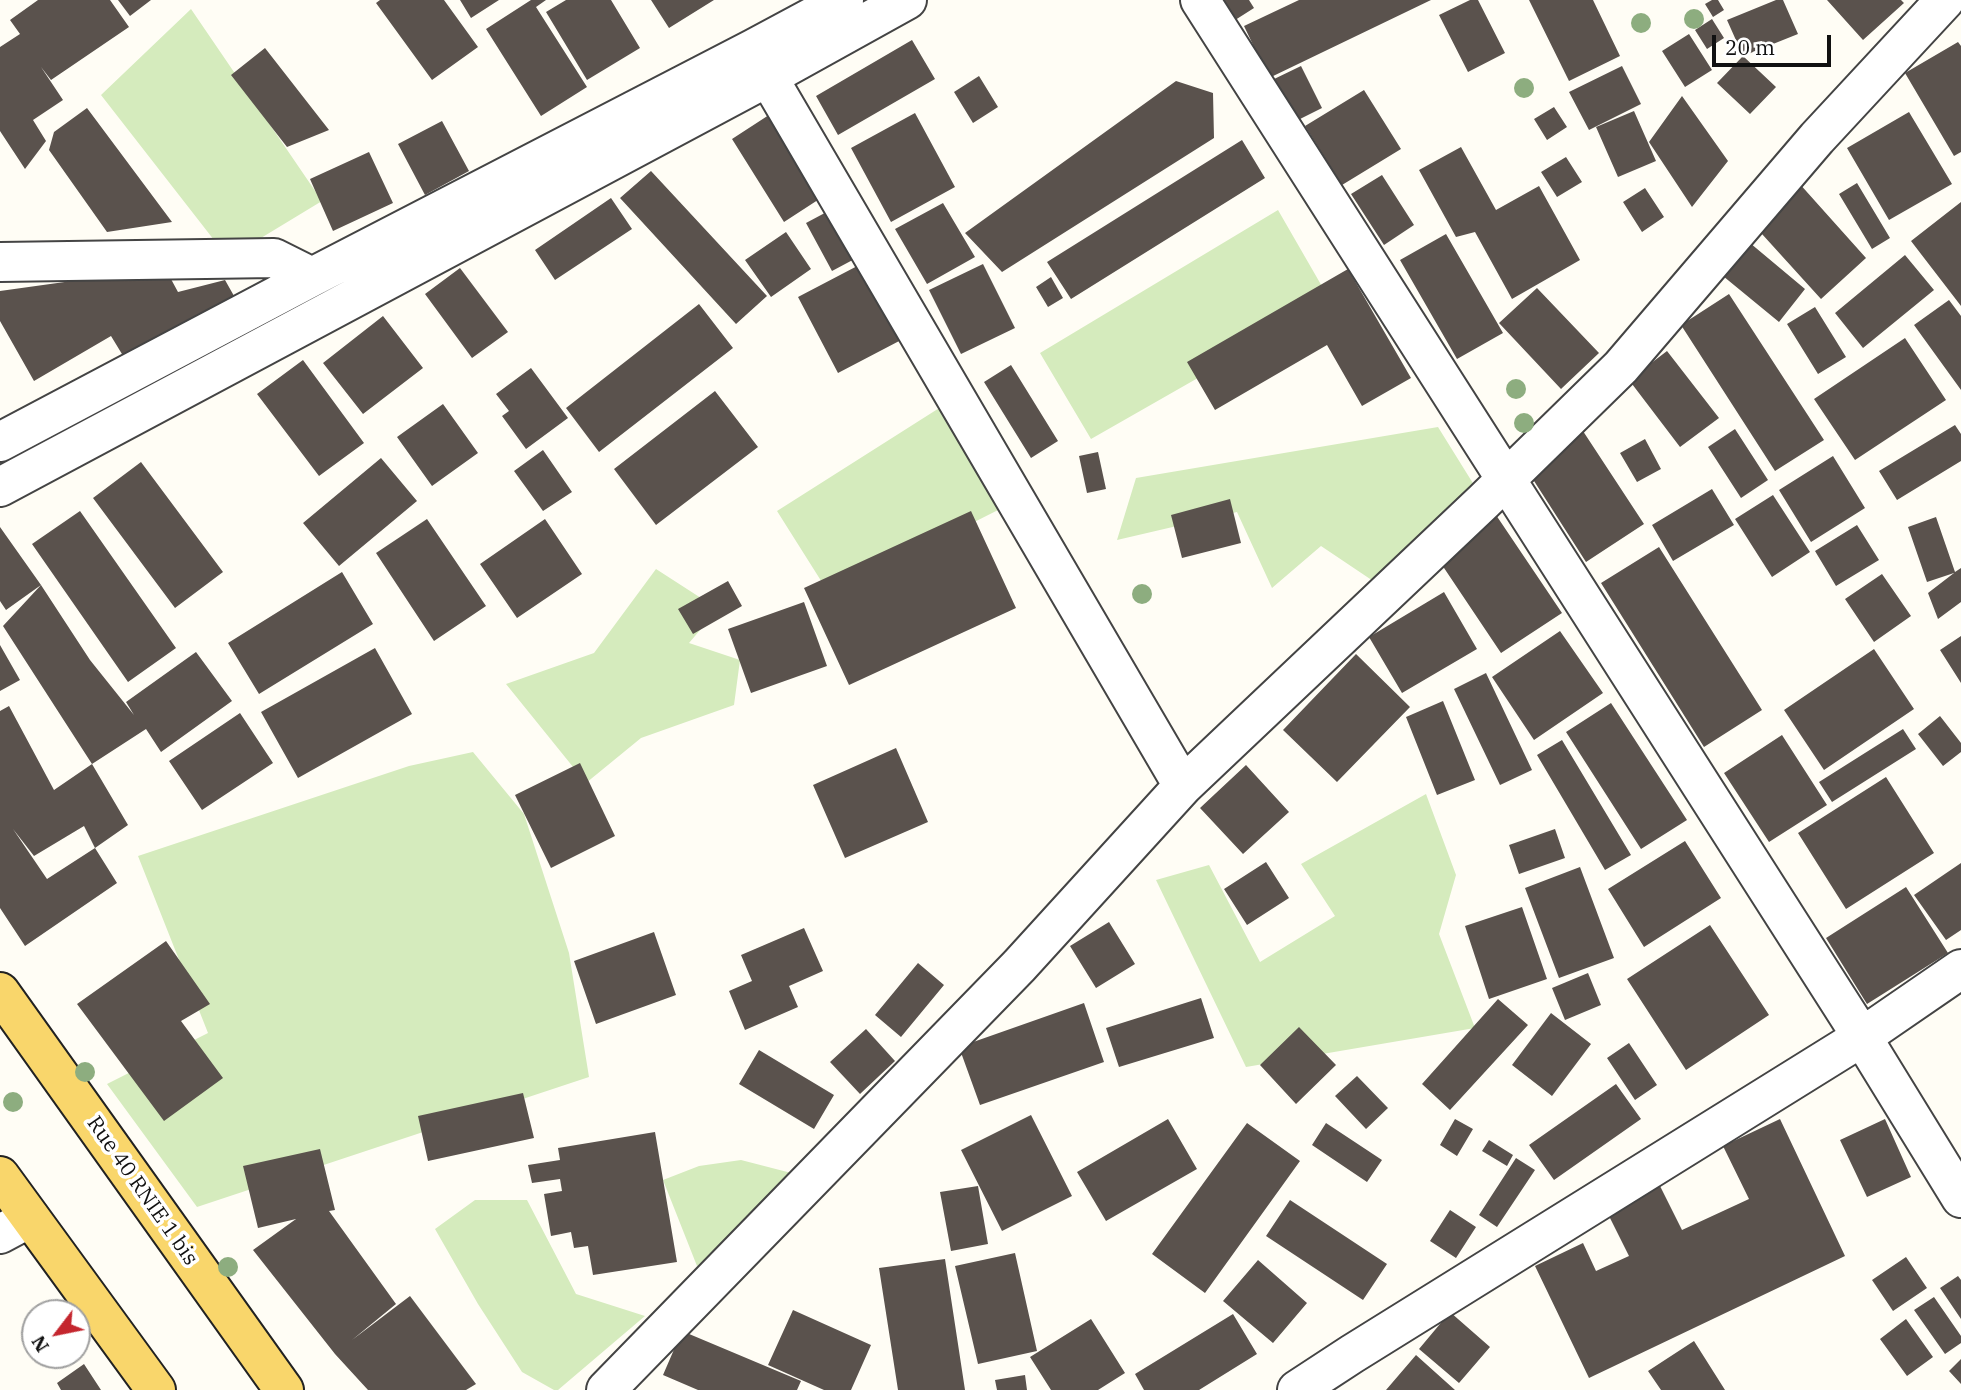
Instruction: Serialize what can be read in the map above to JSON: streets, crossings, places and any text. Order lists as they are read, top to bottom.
{
  "streets": {
    "main road": ["Rue 40 RNIE 1 bis"]
  },
  "scale_bar": "20 m",
  "north": "bottom left"
}
